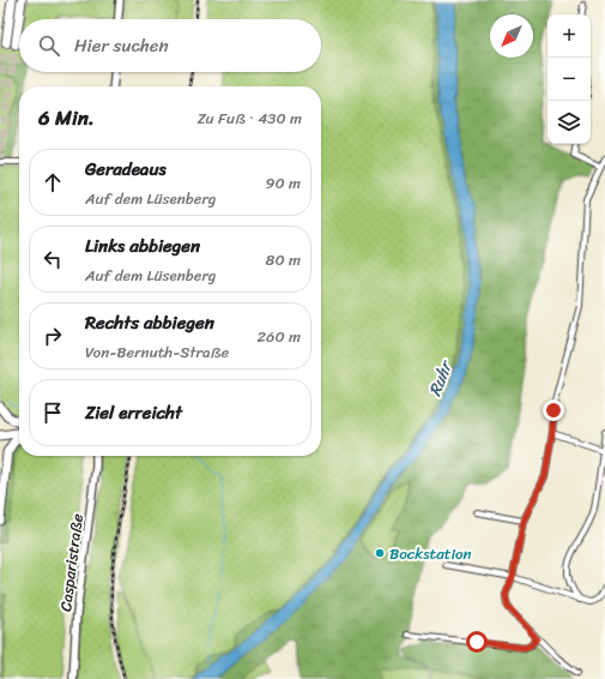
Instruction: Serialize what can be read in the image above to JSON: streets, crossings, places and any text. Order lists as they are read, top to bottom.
{
  "streets": {
    "main road": ["Casparistraße"]
  },
  "water": ["Ruhr"],
  "places": ["Bockstation"],
  "north": "bottom left",
  "page": {
    "map_buttons": ["+", "−"],
    "search": "Hier suchen",
    "heading": ["6 Min.", "Zu Fuß · 430 m"],
    "list": [
      ["Geradeaus", "Auf dem Lüsenberg", "90 m"],
      ["Links abbiegen", "Auf dem Lüsenberg", "80 m"],
      ["Rechts abbiegen", "Von-Bernuth-Straße", "260 m"],
      "Ziel erreicht"
    ]
  }
}
